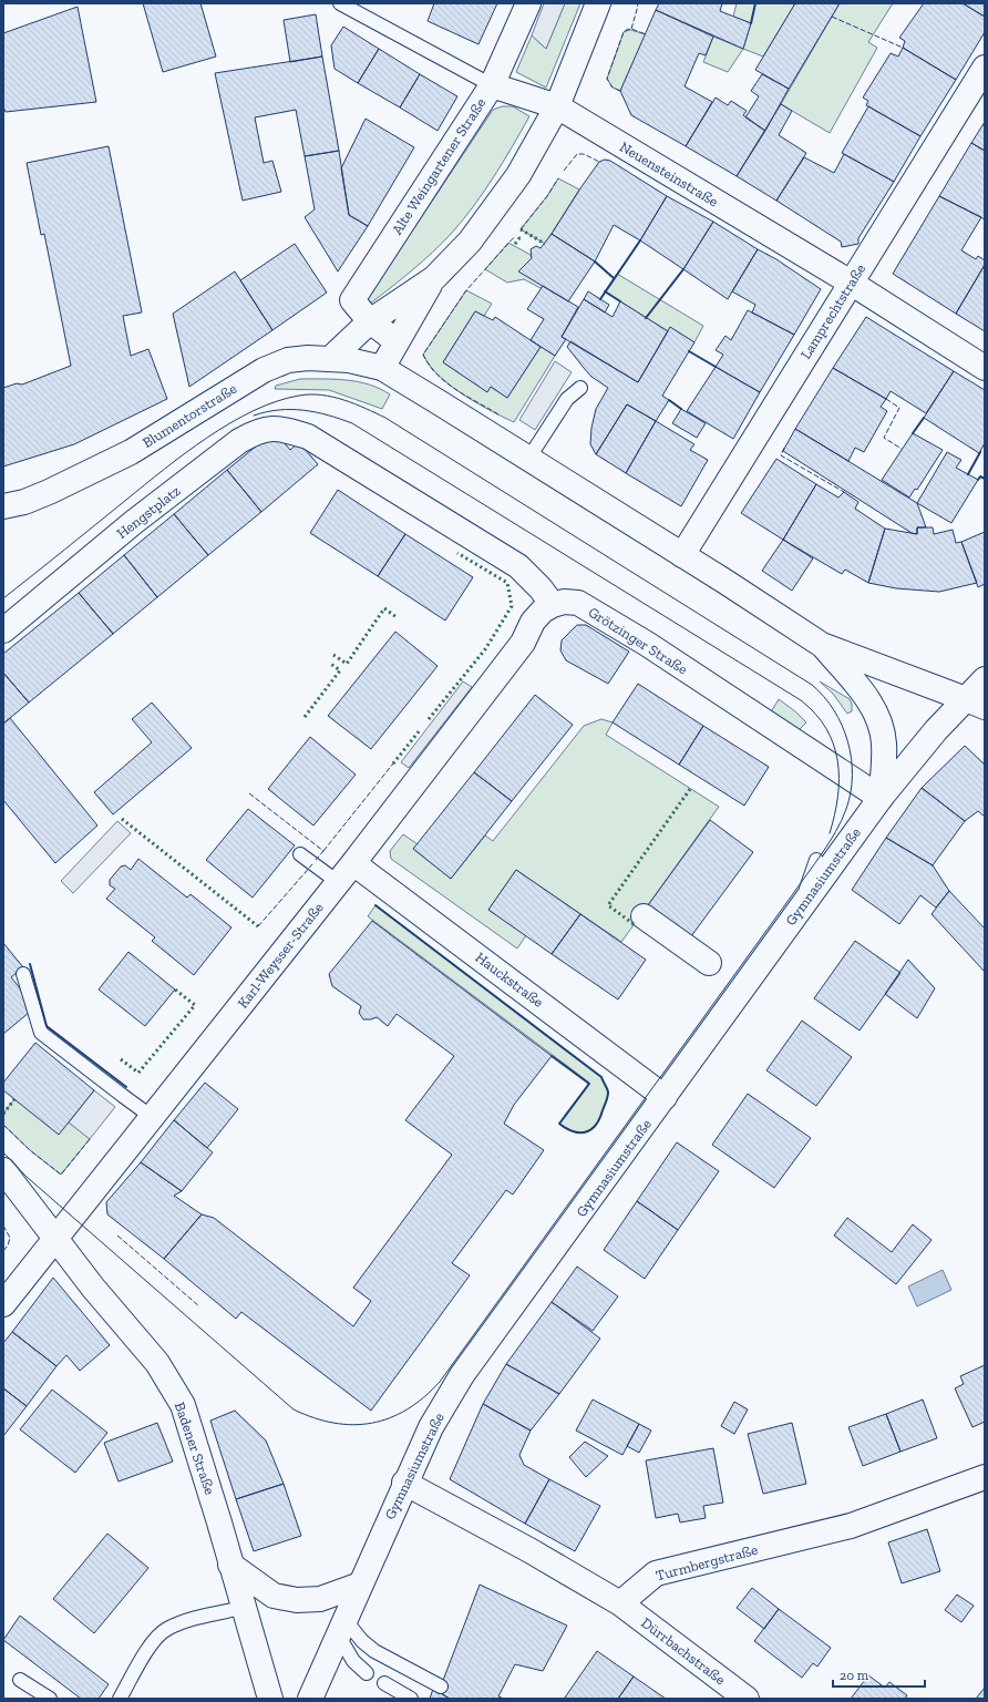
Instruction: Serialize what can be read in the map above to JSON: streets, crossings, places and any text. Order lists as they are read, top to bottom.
{
  "streets": {
    "street": [
      "Alte Weingartener Straße",
      "Neuensteinstraße",
      "Lamprechtstraße",
      "Blumentorstraße",
      "Hengstplatz",
      "Grötzinger Straße",
      "Gymnasiumstraße",
      "Karl-Weysser-Straße",
      "Hauckstraße",
      "Badener Straße",
      "Turmbergstraße",
      "Dürrbachstraße"
    ]
  },
  "crossings": [
    ["Alte Weingartener Straße", "Neuensteinstraße"],
    ["Neuensteinstraße", "Lamprechtstraße"],
    ["Hengstplatz", "Grötzinger Straße"],
    ["Hengstplatz", "Karl-Weysser-Straße"],
    ["Grötzinger Straße", "Gymnasiumstraße"],
    ["Grötzinger Straße", "Karl-Weysser-Straße"],
    ["Gymnasiumstraße", "Hauckstraße"],
    ["Karl-Weysser-Straße", "Hauckstraße"],
    ["Karl-Weysser-Straße", "Badener Straße"],
    ["Turmbergstraße", "Dürrbachstraße"]
  ],
  "scale_bar": "20 m"
}
